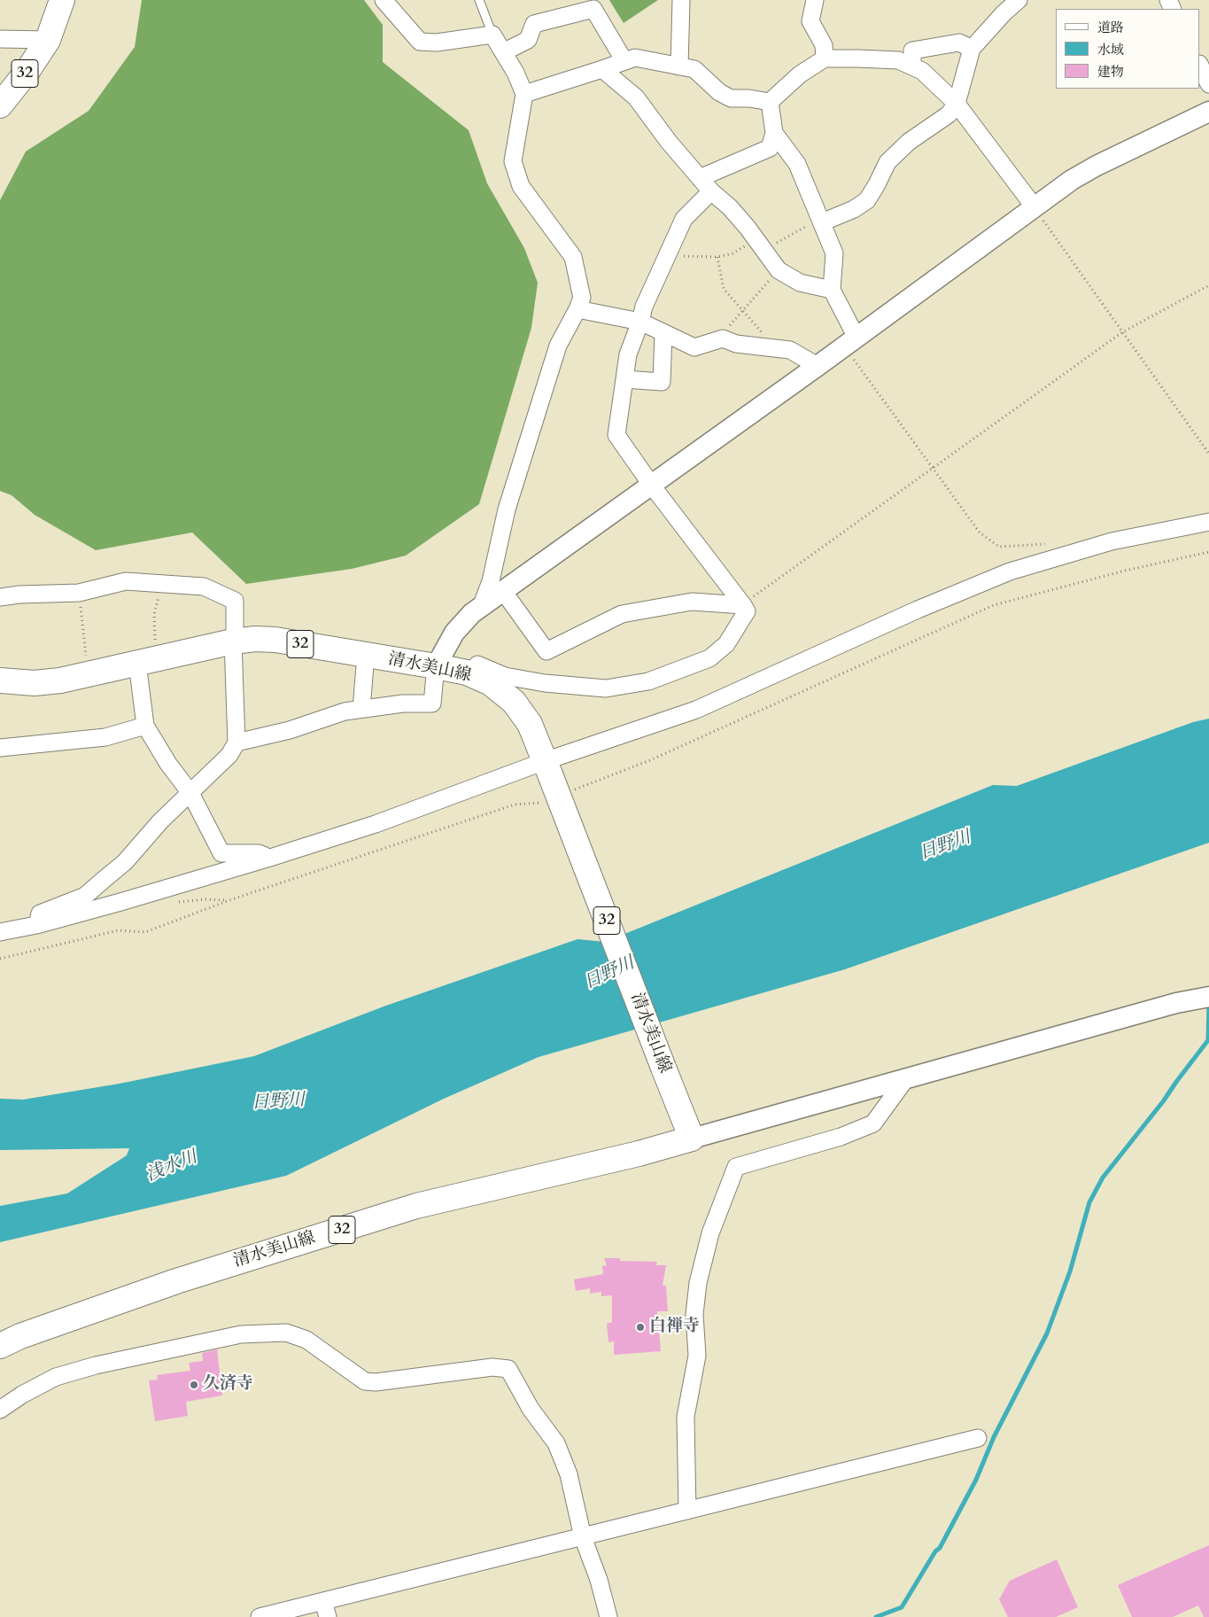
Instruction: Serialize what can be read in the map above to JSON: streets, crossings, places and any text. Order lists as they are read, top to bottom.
{
  "streets": {
    "main road": ["32", "清水美山線"]
  },
  "water": ["日野川", "浅水川"],
  "places": ["白禅寺", "久済寺"],
  "legend": ["道路", "水域", "建物"]
}
